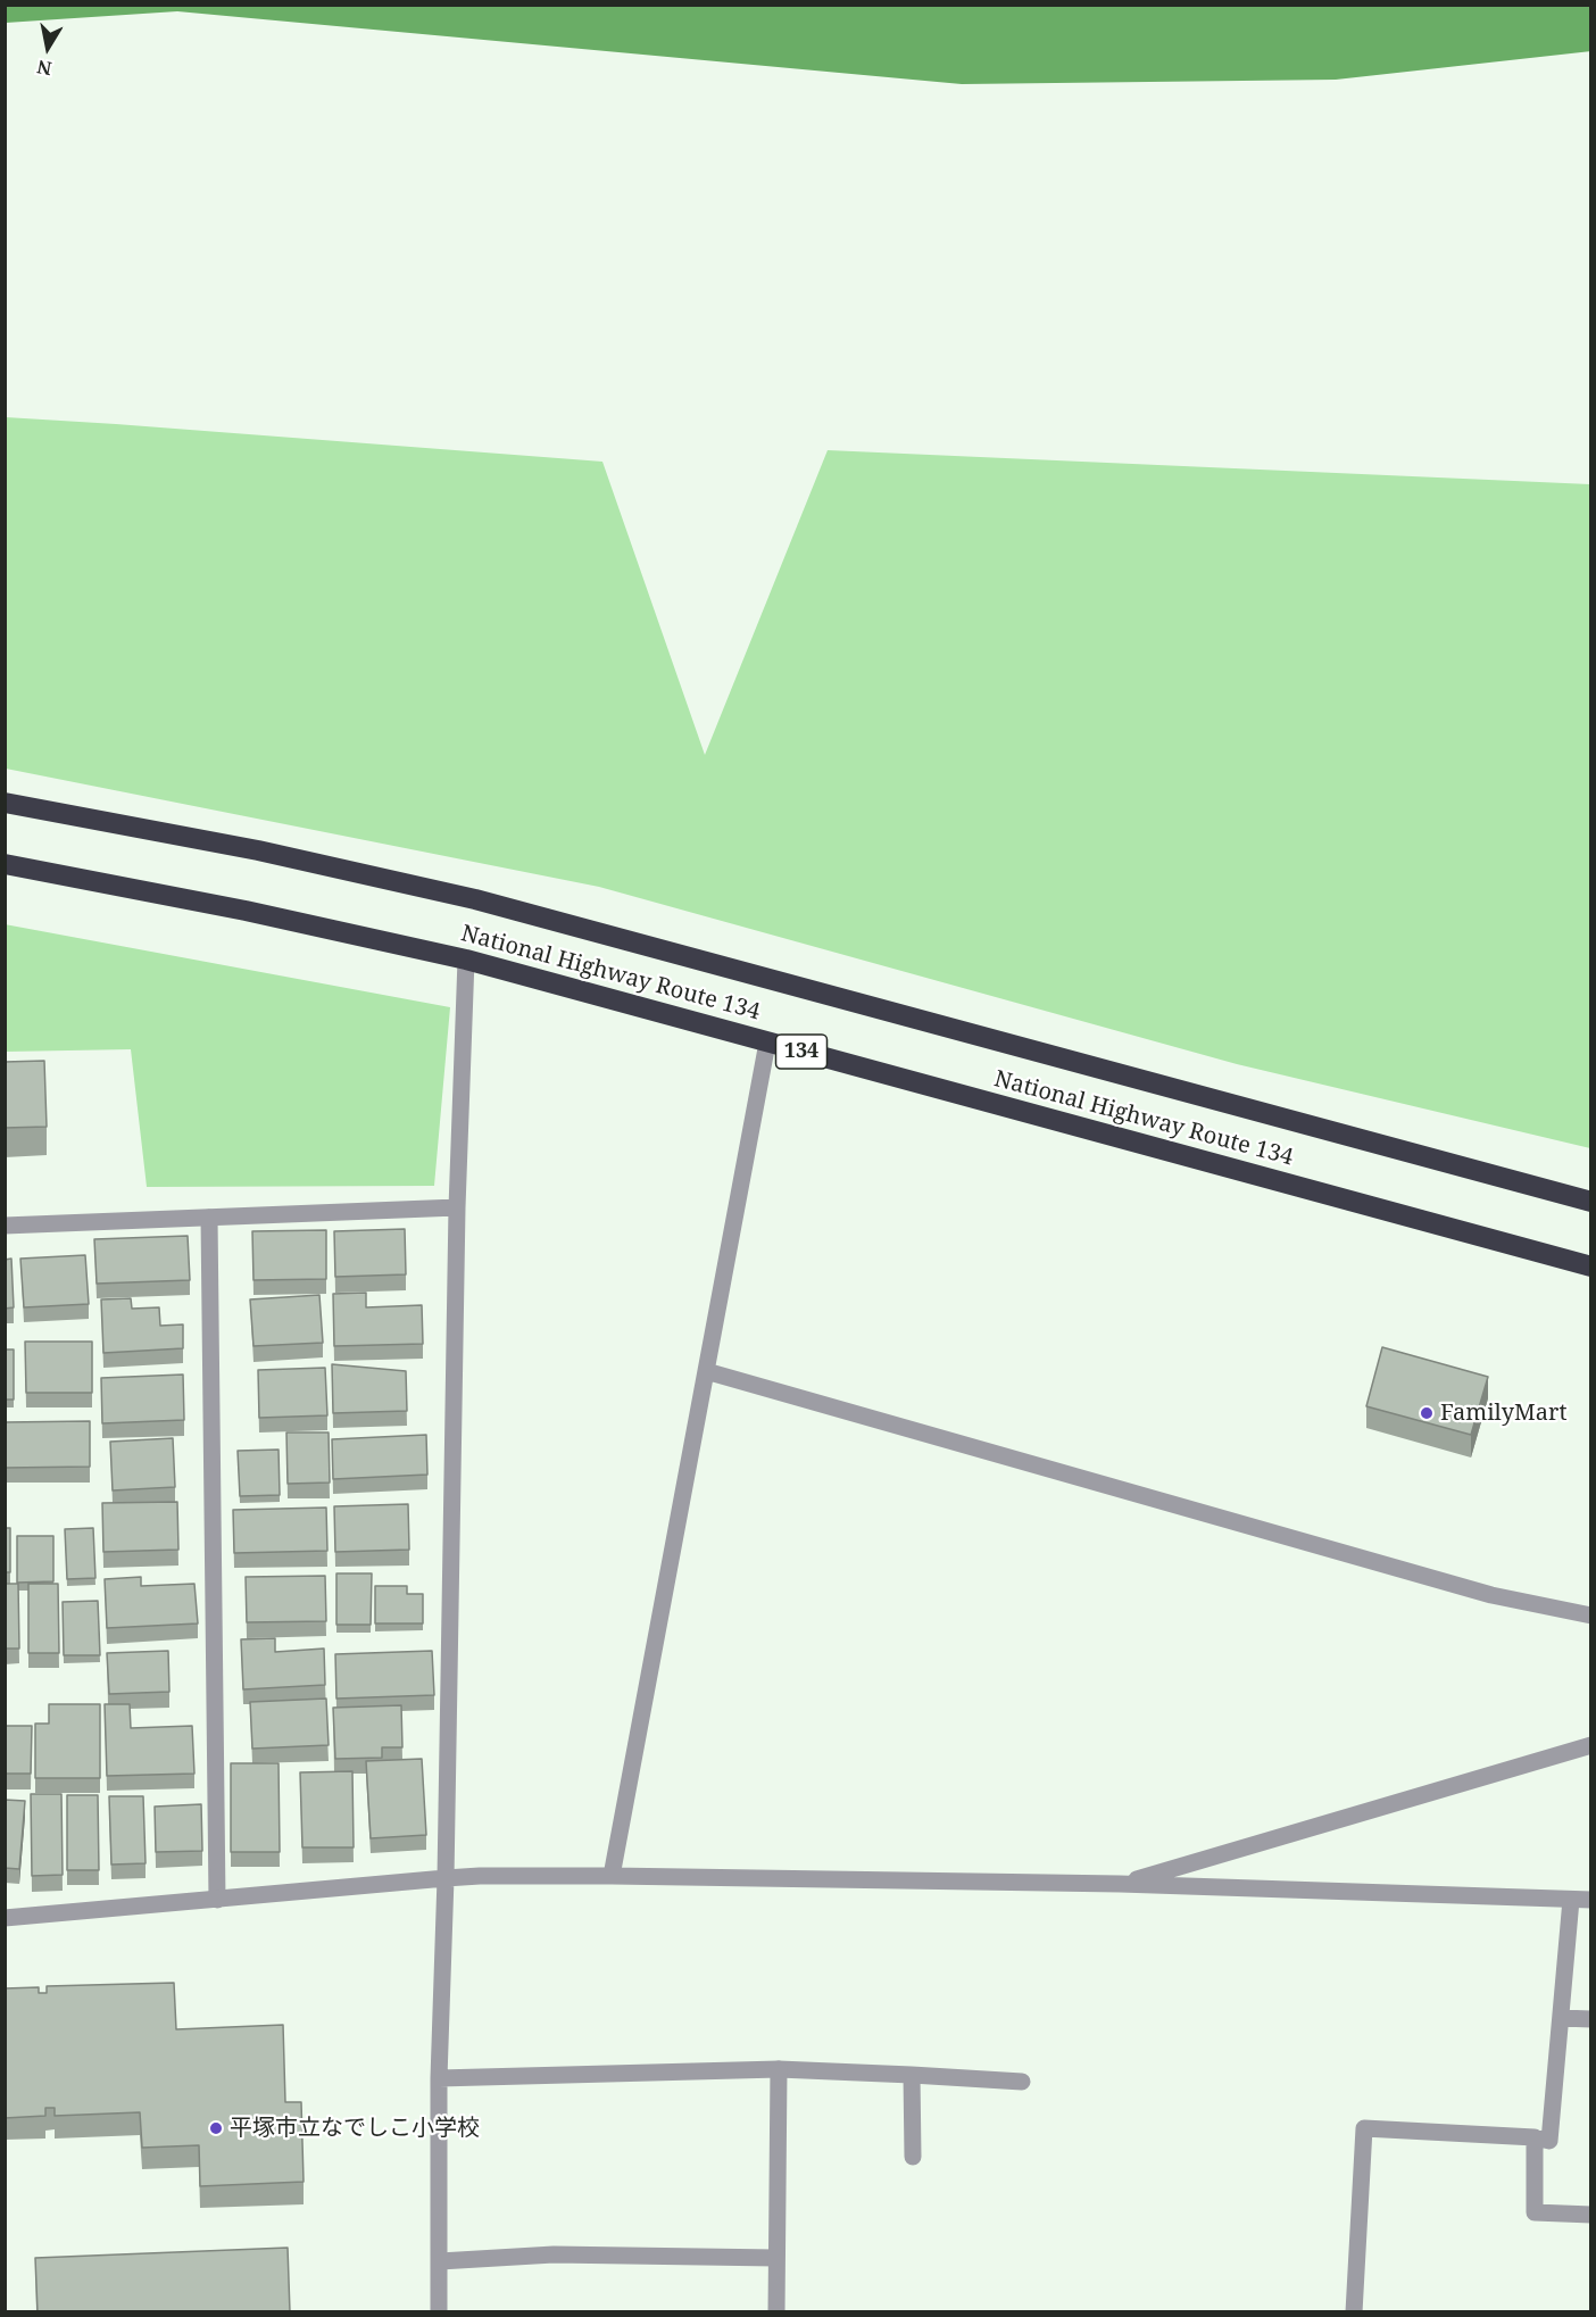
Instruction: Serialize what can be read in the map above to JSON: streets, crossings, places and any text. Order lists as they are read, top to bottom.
{
  "streets": {
    "highway": ["National Highway Route 134", "134"]
  },
  "places": ["FamilyMart", "平塚市立なでしこ小学校"],
  "north": "bottom"
}
